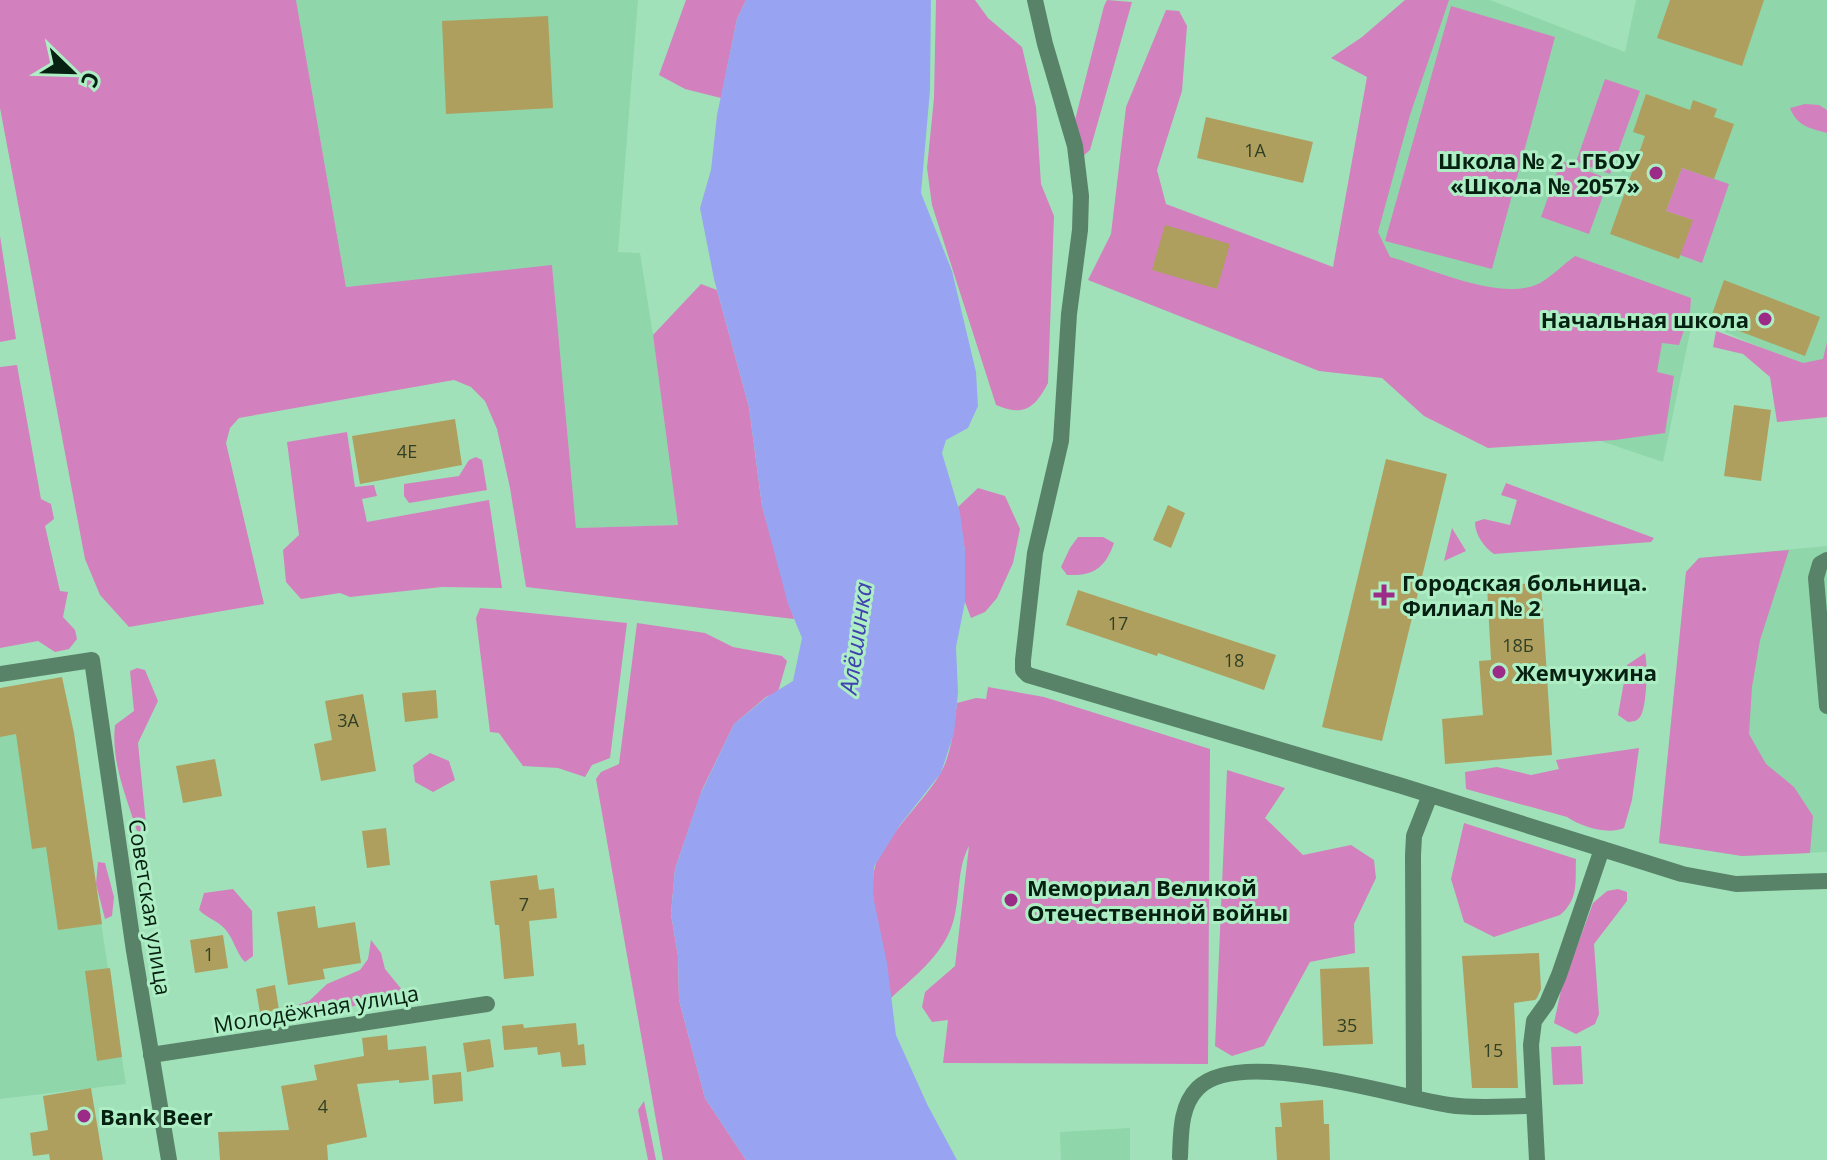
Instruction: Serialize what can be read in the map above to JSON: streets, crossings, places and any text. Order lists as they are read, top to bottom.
{
  "streets": {
    "street": ["Советская улица", "Молодёжная улица"]
  },
  "crossings": [
    ["Советская улица", "Молодёжная улица"]
  ],
  "water": ["Алёшинка"],
  "places": {
    "other": [
      "Школа № 2 - ГБОУ «Школа № 2057»",
      "Начальная школа",
      "Жемчужина",
      "Мемориал Великой Отечественной войны",
      "Bank Beer"
    ],
    "health": ["Городская больница. Филиал № 2"]
  },
  "house_numbers": [
    "1А",
    "4Е",
    "17",
    "18Б",
    "18",
    "3А",
    "7",
    "1",
    "35",
    "15",
    "4"
  ],
  "north": "bottom right"
}
